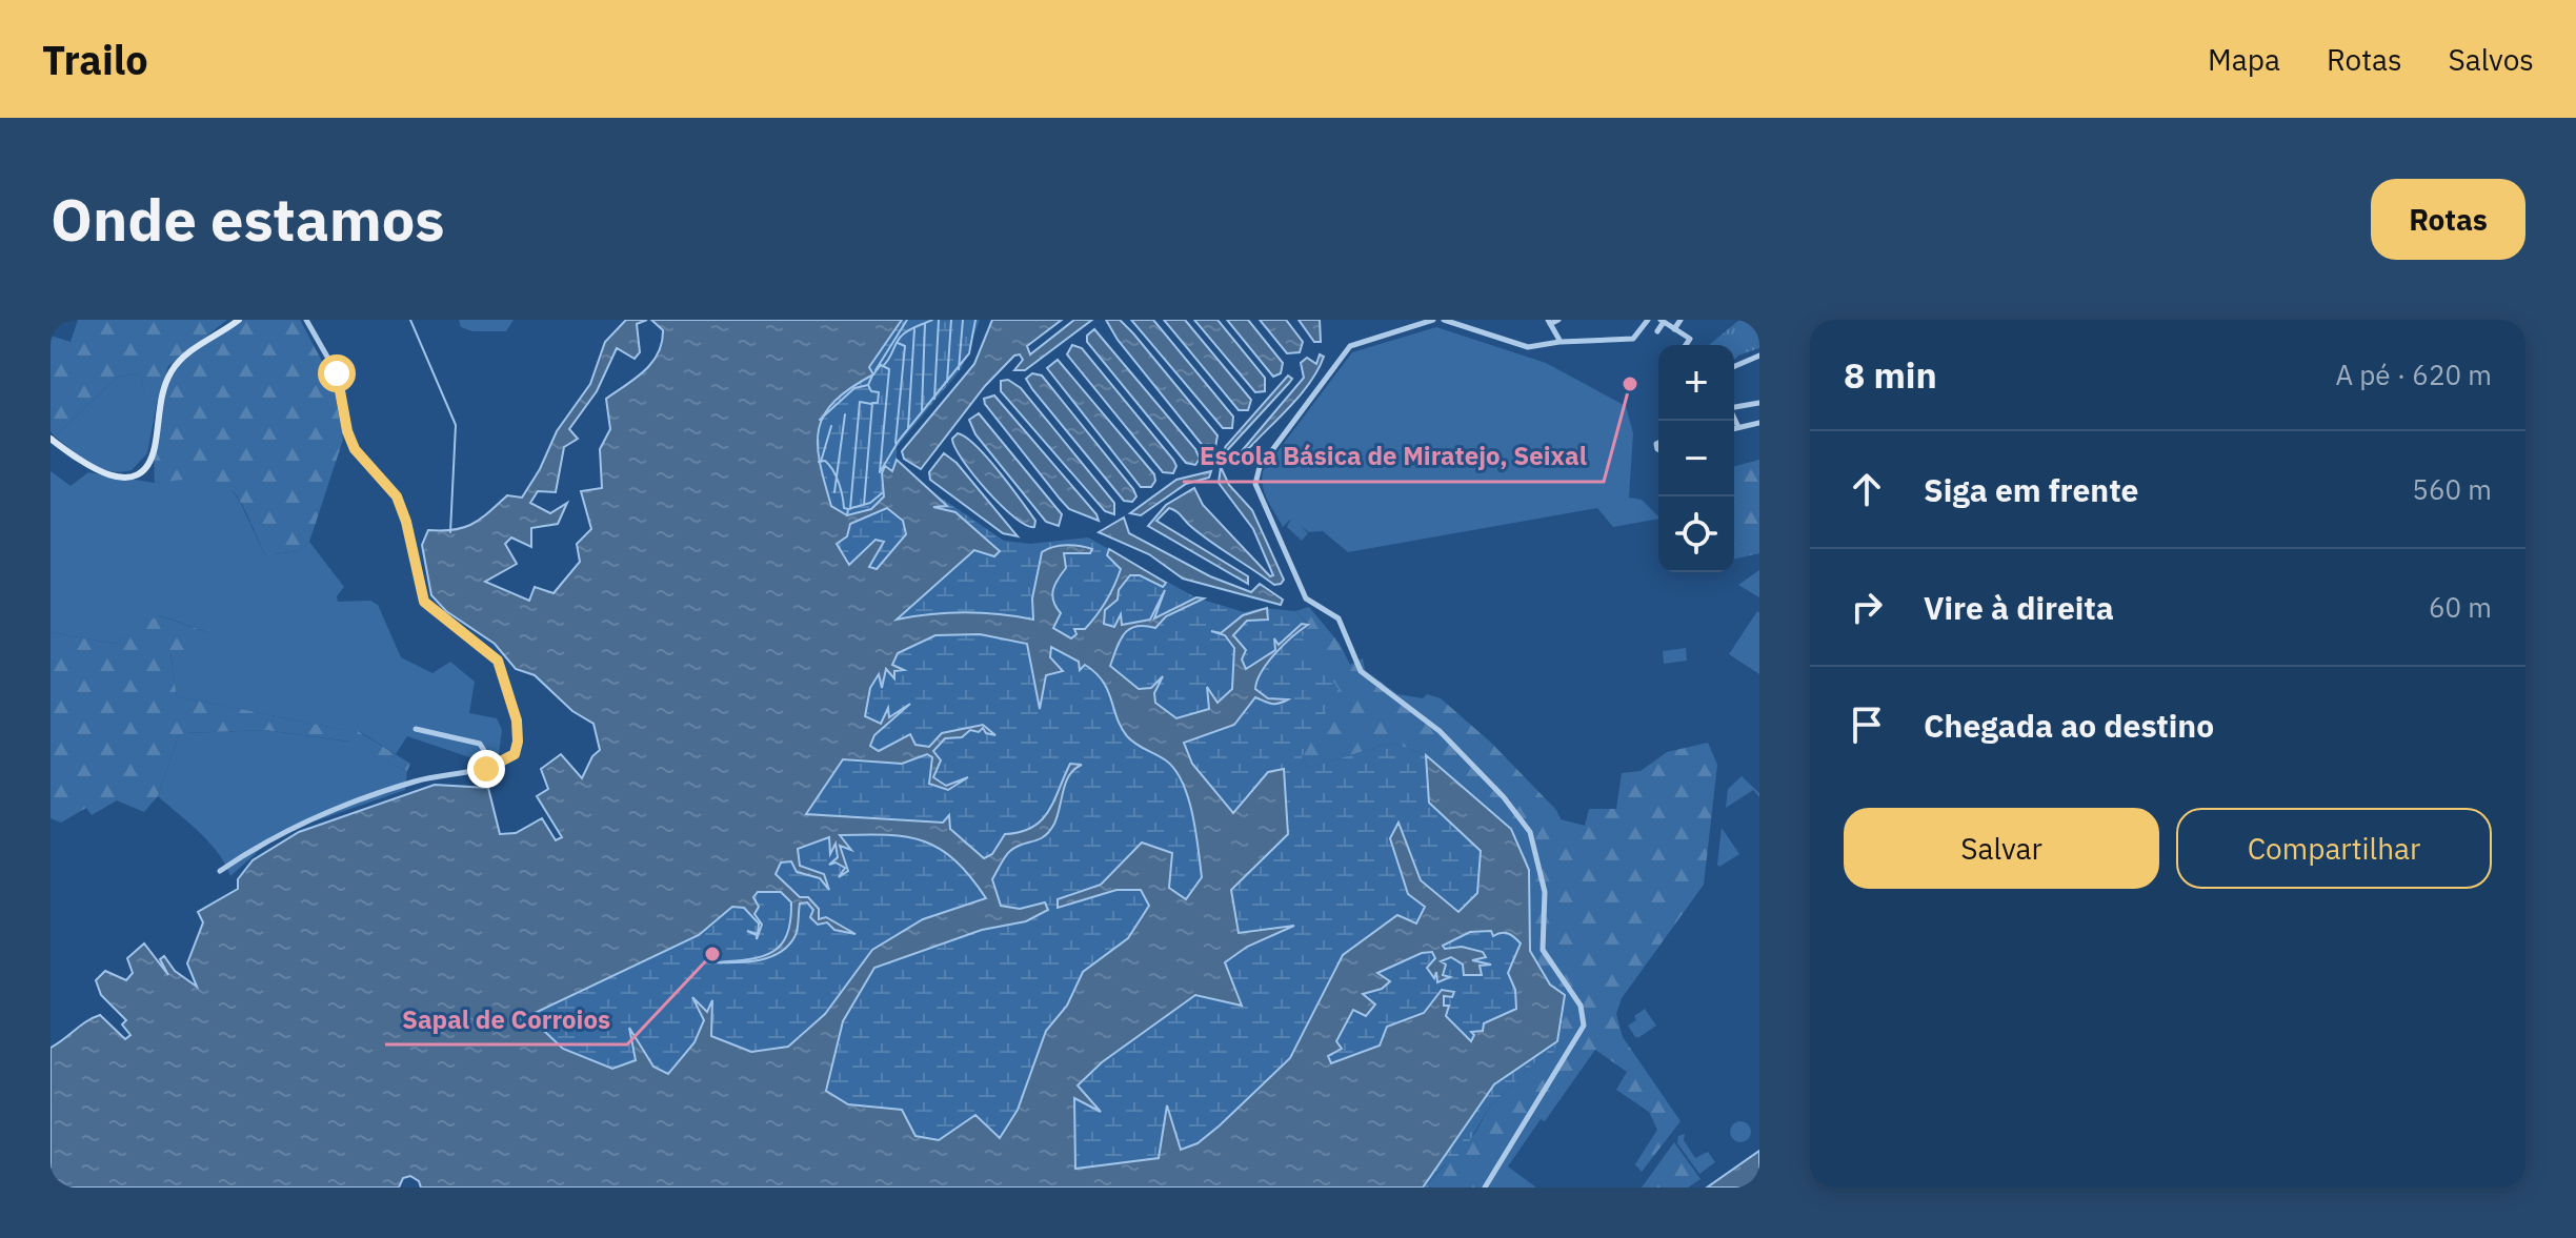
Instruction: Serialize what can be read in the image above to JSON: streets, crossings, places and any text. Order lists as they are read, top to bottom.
{
  "places": ["Escola Básica de Miratejo, Seixal", "Sapal de Corroios"],
  "page": {
    "header": "Trailo",
    "nav": ["Mapa", "Rotas", "Salvos"],
    "buttons": [
      "Rotas",
      ["Salvar", "Compartilhar"]
    ],
    "title": "Onde estamos",
    "heading": ["8 min", "A pé · 620 m"],
    "map_buttons": ["+", "−"],
    "list": [
      ["Siga em frente", "560 m"],
      ["Vire à direita", "60 m"],
      "Chegada ao destino"
    ]
  }
}
